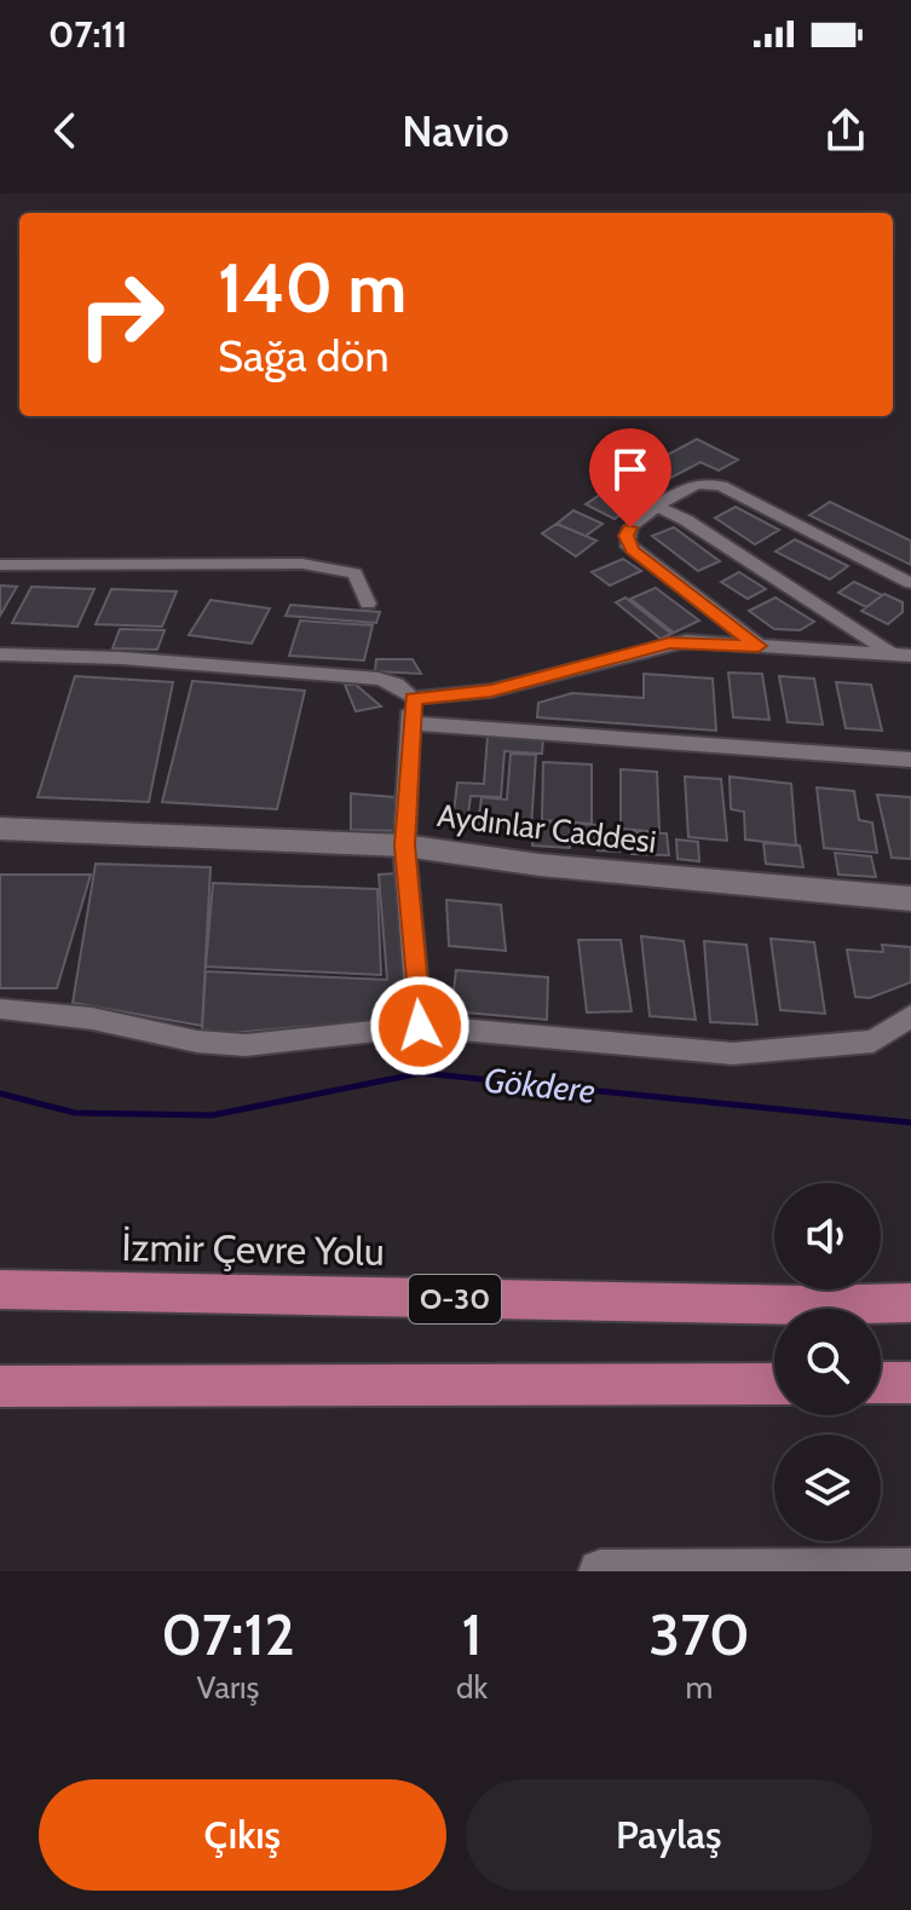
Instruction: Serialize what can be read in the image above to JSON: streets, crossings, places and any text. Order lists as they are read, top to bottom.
{
  "streets": {
    "highway": ["İzmir Çevre Yolu", "O-30"],
    "street": ["Aydınlar Caddesi"]
  },
  "water": ["Gökdere"],
  "page": {
    "status": "07:11",
    "header": "Navio",
    "turn": ["140 m", "Sağa dön"],
    "eta": [
      "07:12",
      "Varış",
      "1",
      "dk",
      "370",
      "m"
    ],
    "buttons": ["Çıkış", "Paylaş"]
  }
}
